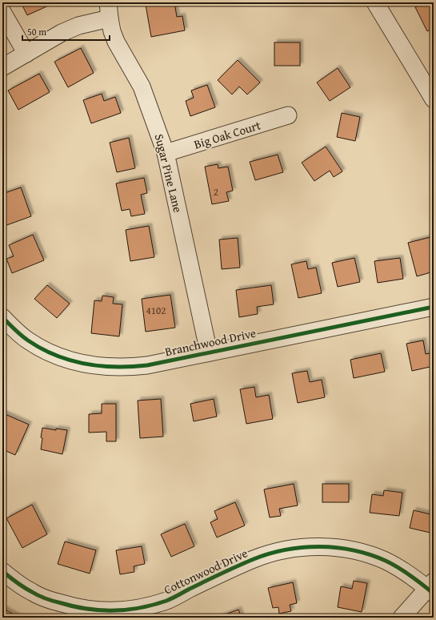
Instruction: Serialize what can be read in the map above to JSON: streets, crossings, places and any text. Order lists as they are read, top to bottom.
{
  "streets": {
    "street": [
      "Big Oak Court",
      "Sugar Pine Lane",
      "Branchwood Drive",
      "Cottonwood Drive"
    ]
  },
  "crossings": [
    ["Big Oak Court", "Sugar Pine Lane"],
    ["Sugar Pine Lane", "Branchwood Drive"]
  ],
  "house_numbers": ["2", "4102"],
  "scale_bar": "50 m"
}
